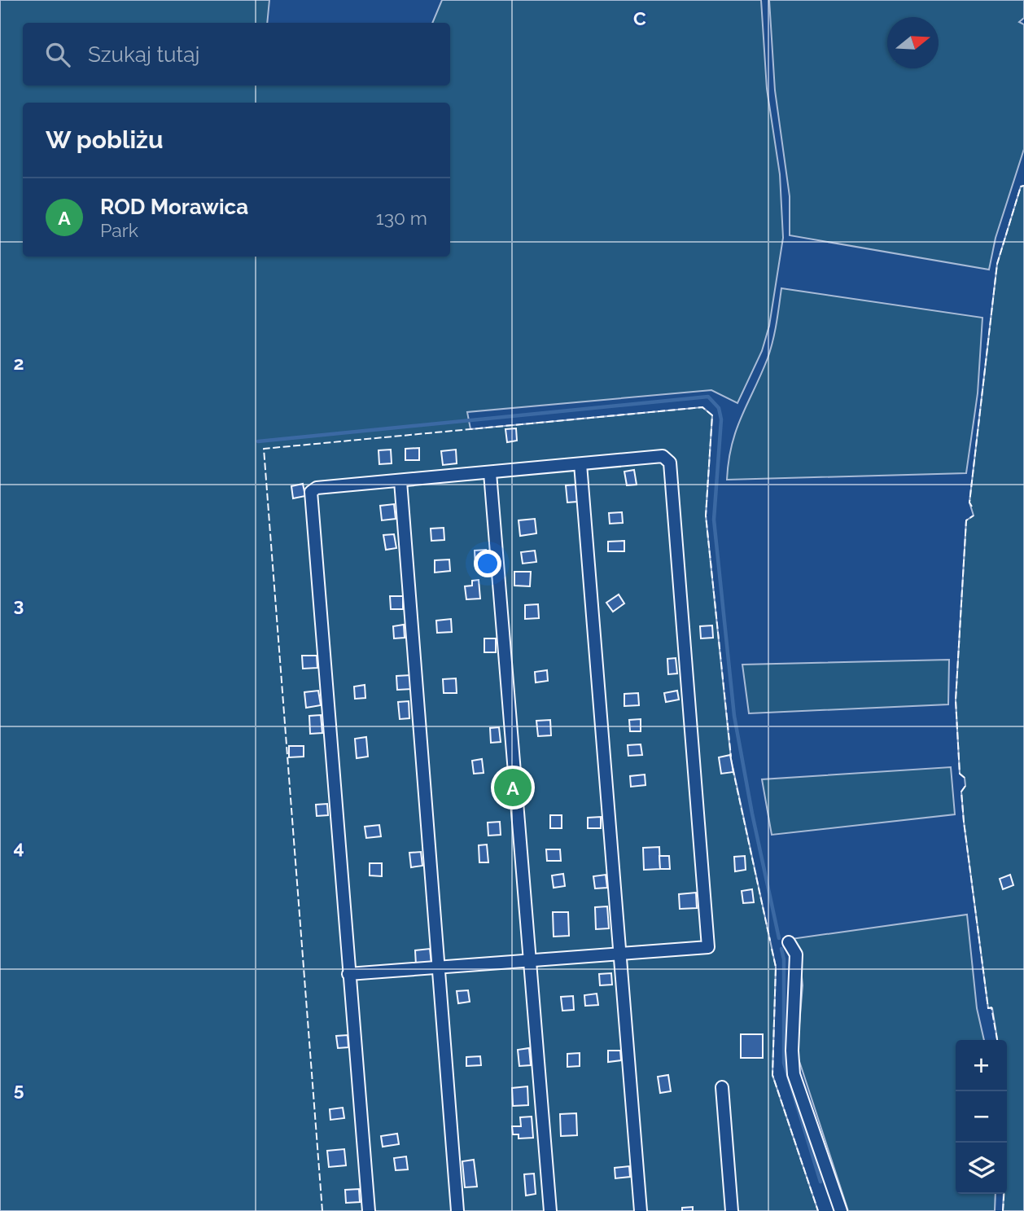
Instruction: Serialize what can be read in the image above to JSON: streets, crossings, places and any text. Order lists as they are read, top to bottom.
{
  "north": "right",
  "page": {
    "search": "Szukaj tutaj",
    "heading": "W pobliżu",
    "list": [
      {
        "mark": "A",
        "name": "ROD Morawica",
        "note": "Park",
        "value": "130 m"
      }
    ],
    "pins": "A",
    "map_buttons": ["+", "−"]
  },
  "grid": {
    "columns": ["C"],
    "rows": [
      "2",
      "3",
      "4",
      "5"
    ]
  }
}
